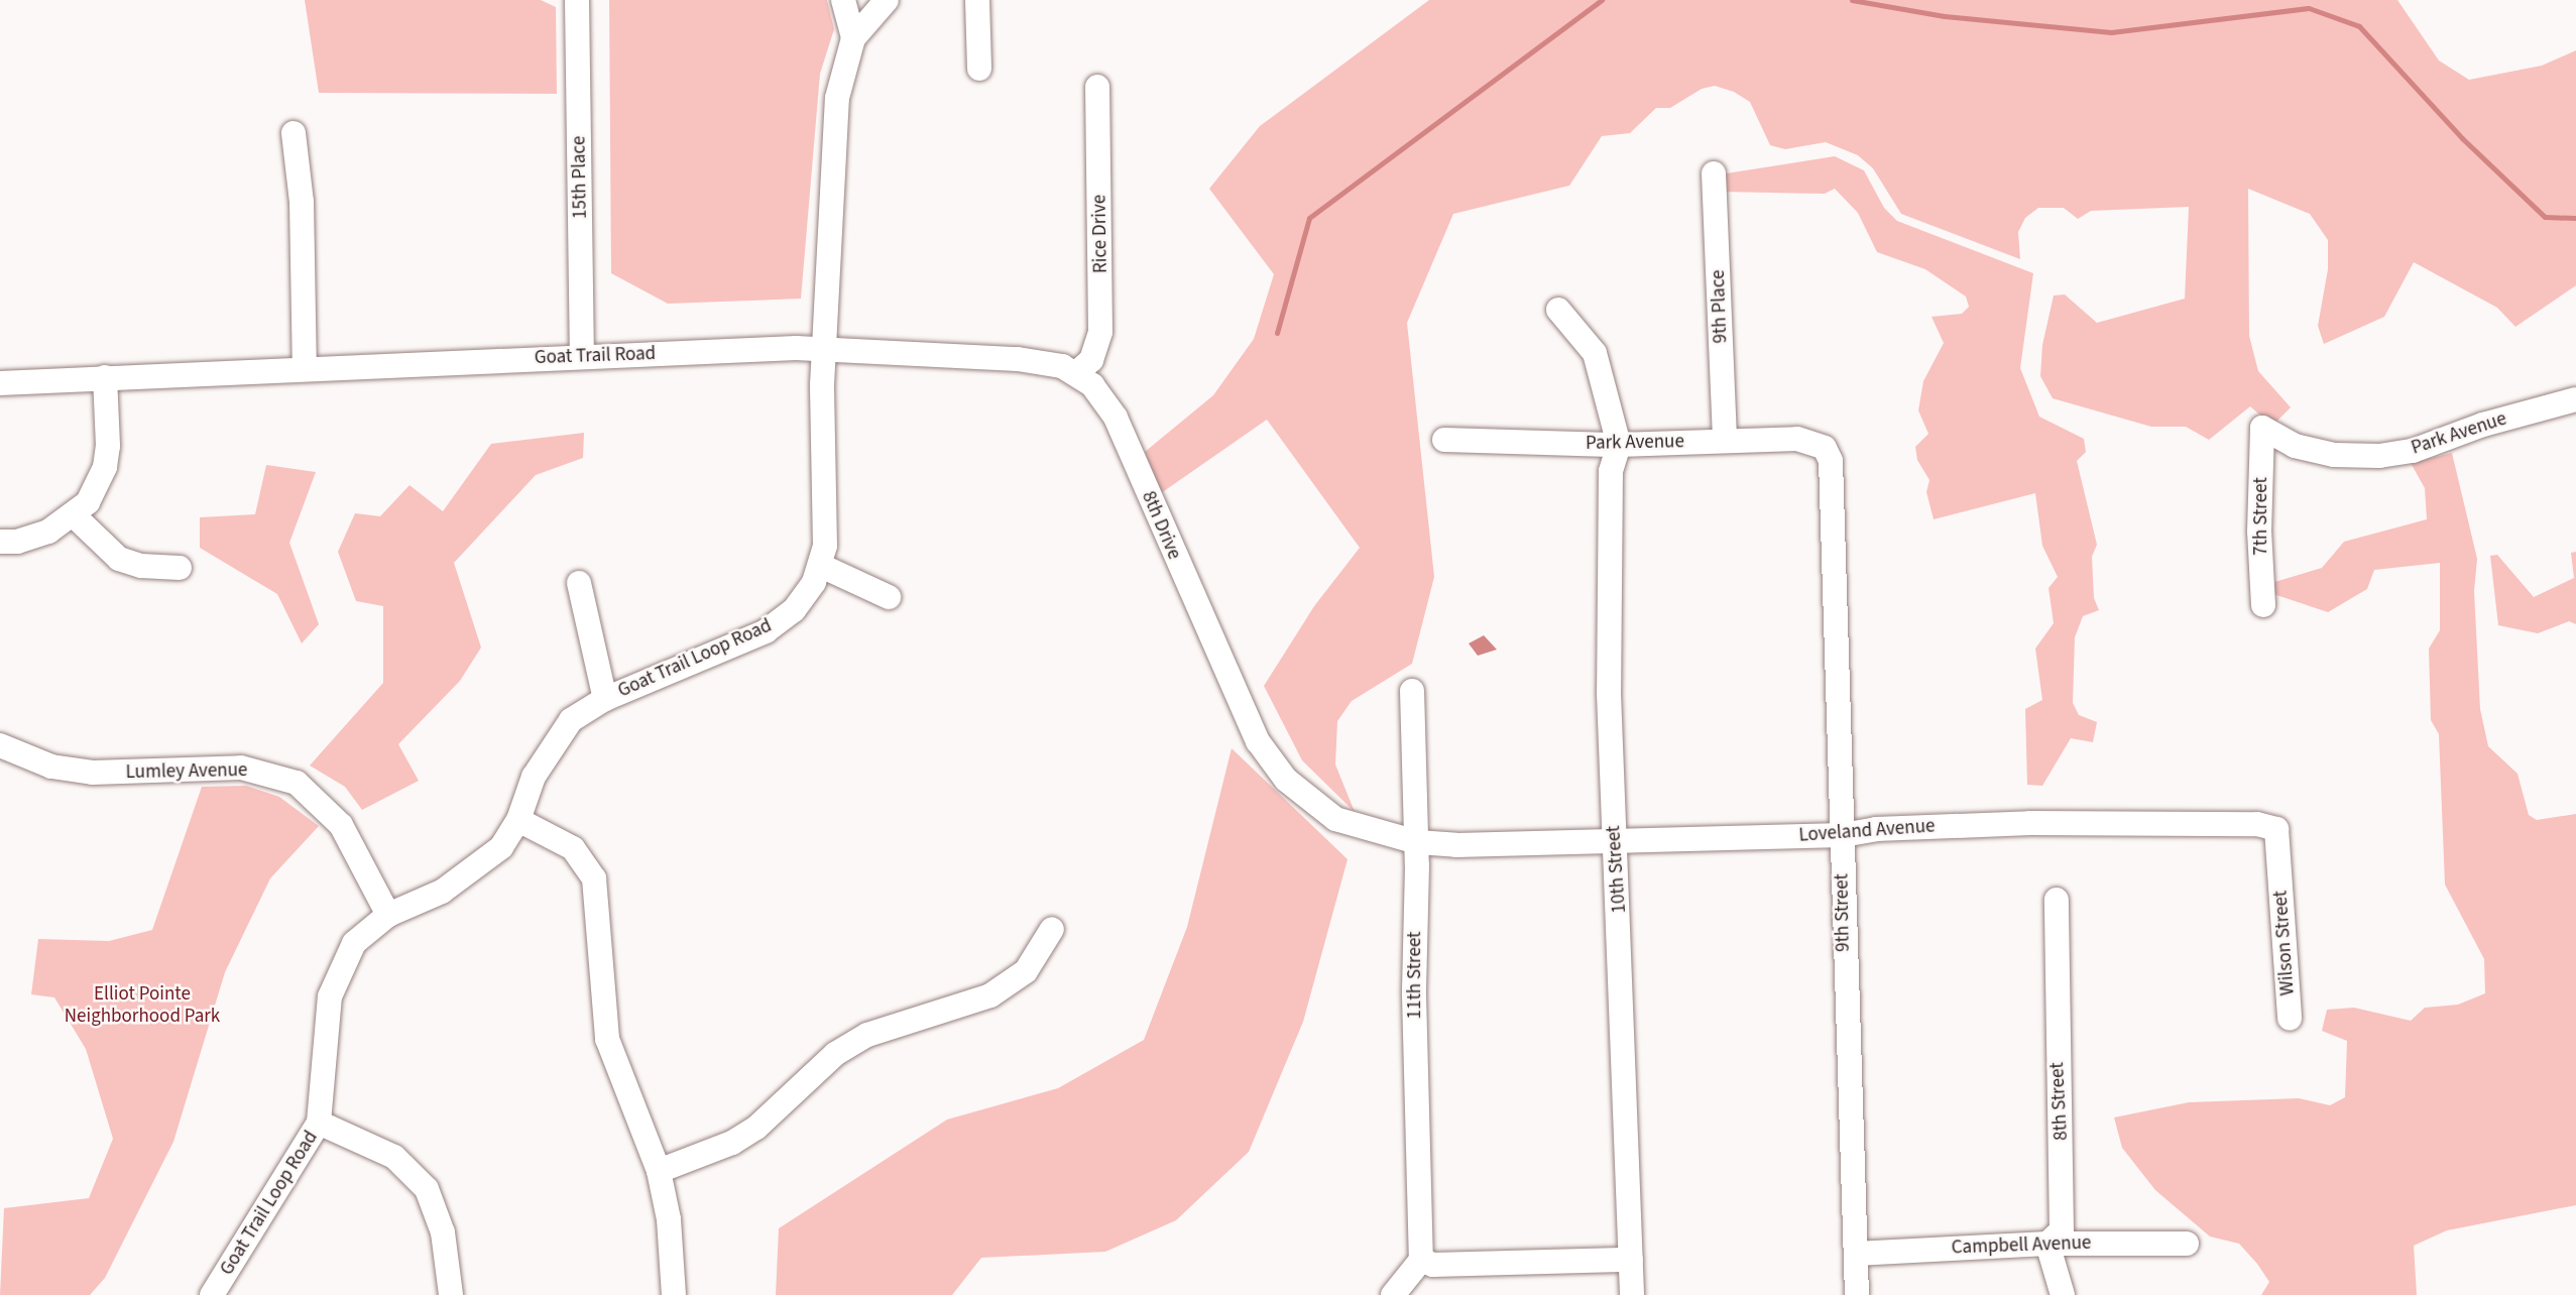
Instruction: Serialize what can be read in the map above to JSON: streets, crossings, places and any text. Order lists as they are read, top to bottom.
{
  "streets": {
    "street": [
      "15th Place",
      "Rice Drive",
      "9th Place",
      "Goat Trail Road",
      "Park Avenue",
      "7th Street",
      "8th Drive",
      "Goat Trail Loop Road",
      "Lumley Avenue",
      "Loveland Avenue",
      "10th Street",
      "9th Street",
      "Wilson Street",
      "11th Street",
      "8th Street",
      "Campbell Avenue"
    ]
  },
  "crossings": [
    ["15th Place", "Goat Trail Road"],
    ["Rice Drive", "8th Drive"],
    ["9th Place", "Park Avenue"],
    ["Goat Trail Road", "8th Drive"],
    ["Goat Trail Road", "Goat Trail Loop Road"],
    ["Park Avenue", "7th Street"],
    ["Park Avenue", "10th Street"],
    ["Park Avenue", "9th Street"],
    ["8th Drive", "Goat Trail Loop Road"],
    ["8th Drive", "Loveland Avenue"],
    ["8th Drive", "11th Street"],
    ["Goat Trail Loop Road", "Lumley Avenue"],
    ["Loveland Avenue", "10th Street"],
    ["Loveland Avenue", "9th Street"],
    ["Loveland Avenue", "Wilson Street"],
    ["Loveland Avenue", "11th Street"],
    ["9th Street", "Campbell Avenue"],
    ["8th Street", "Campbell Avenue"]
  ],
  "parks": ["Elliot Pointe Neighborhood Park"]
}
